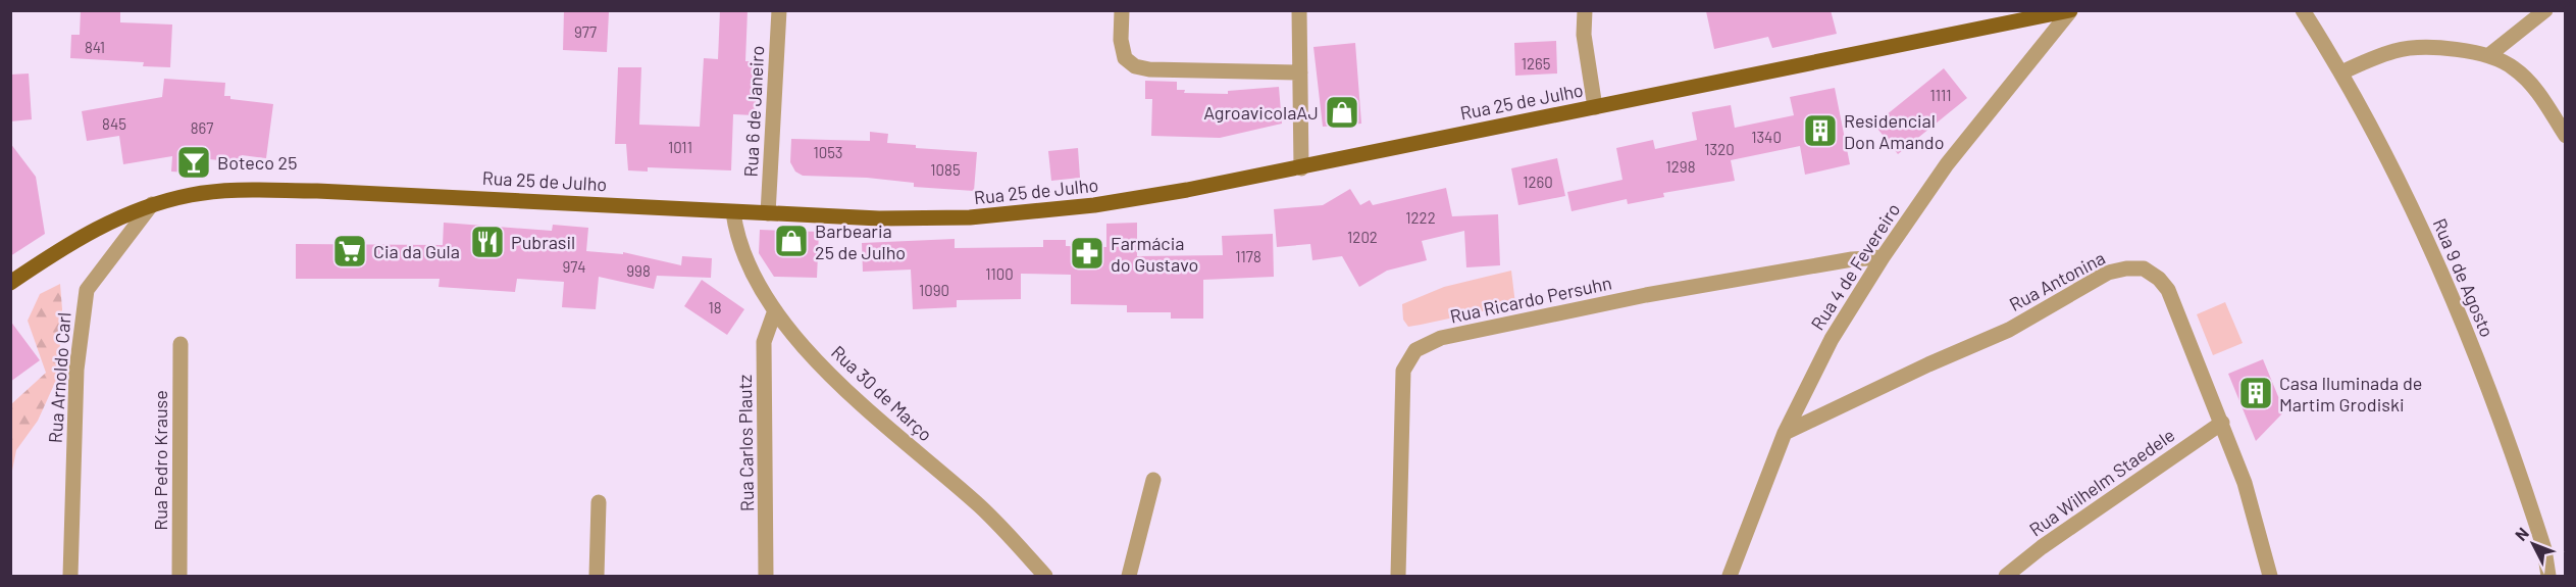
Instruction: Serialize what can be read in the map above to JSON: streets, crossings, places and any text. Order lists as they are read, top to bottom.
{
  "streets": {
    "main road": ["Rua 25 de Julho"],
    "street": [
      "Rua 6 de Janeiro",
      "Rua 4 de Fevereiro",
      "Rua 9 de Agosto",
      "Rua Antonina",
      "Rua Ricardo Persuhn",
      "Rua Arnoldo Carl",
      "Rua 30 de Março",
      "Rua Carlos Plautz",
      "Rua Pedro Krause",
      "Rua Wilhelm Staedele"
    ]
  },
  "crossings": [
    ["Rua 25 de Julho", "Rua 6 de Janeiro"],
    ["Rua 25 de Julho", "Rua 4 de Fevereiro"],
    ["Rua 25 de Julho", "Rua Arnoldo Carl"],
    ["Rua 25 de Julho", "Rua 30 de Março"],
    ["Rua 4 de Fevereiro", "Rua Antonina"],
    ["Rua 4 de Fevereiro", "Rua Ricardo Persuhn"],
    ["Rua Antonina", "Rua Wilhelm Staedele"],
    ["Rua 30 de Março", "Rua Carlos Plautz"]
  ],
  "places": {
    "shop": ["AgroavicolaAJ", "Barbearia 25 de Julho"],
    "building": ["Residencial Don Amando", "Casa Iluminada de Martim Grodiski"],
    "bar": ["Boteco 25"],
    "restaurant": ["Pubrasil"],
    "supermarket": ["Cia da Gula"],
    "pharmacy": ["Farmácia do Gustavo"]
  },
  "house_numbers": [
    "977",
    "841",
    "1265",
    "1111",
    "845",
    "867",
    "1340",
    "1011",
    "1320",
    "1053",
    "1298",
    "1085",
    "1260",
    "1222",
    "1202",
    "1178",
    "974",
    "998",
    "1100",
    "1090",
    "18"
  ],
  "north": "top left"
}
